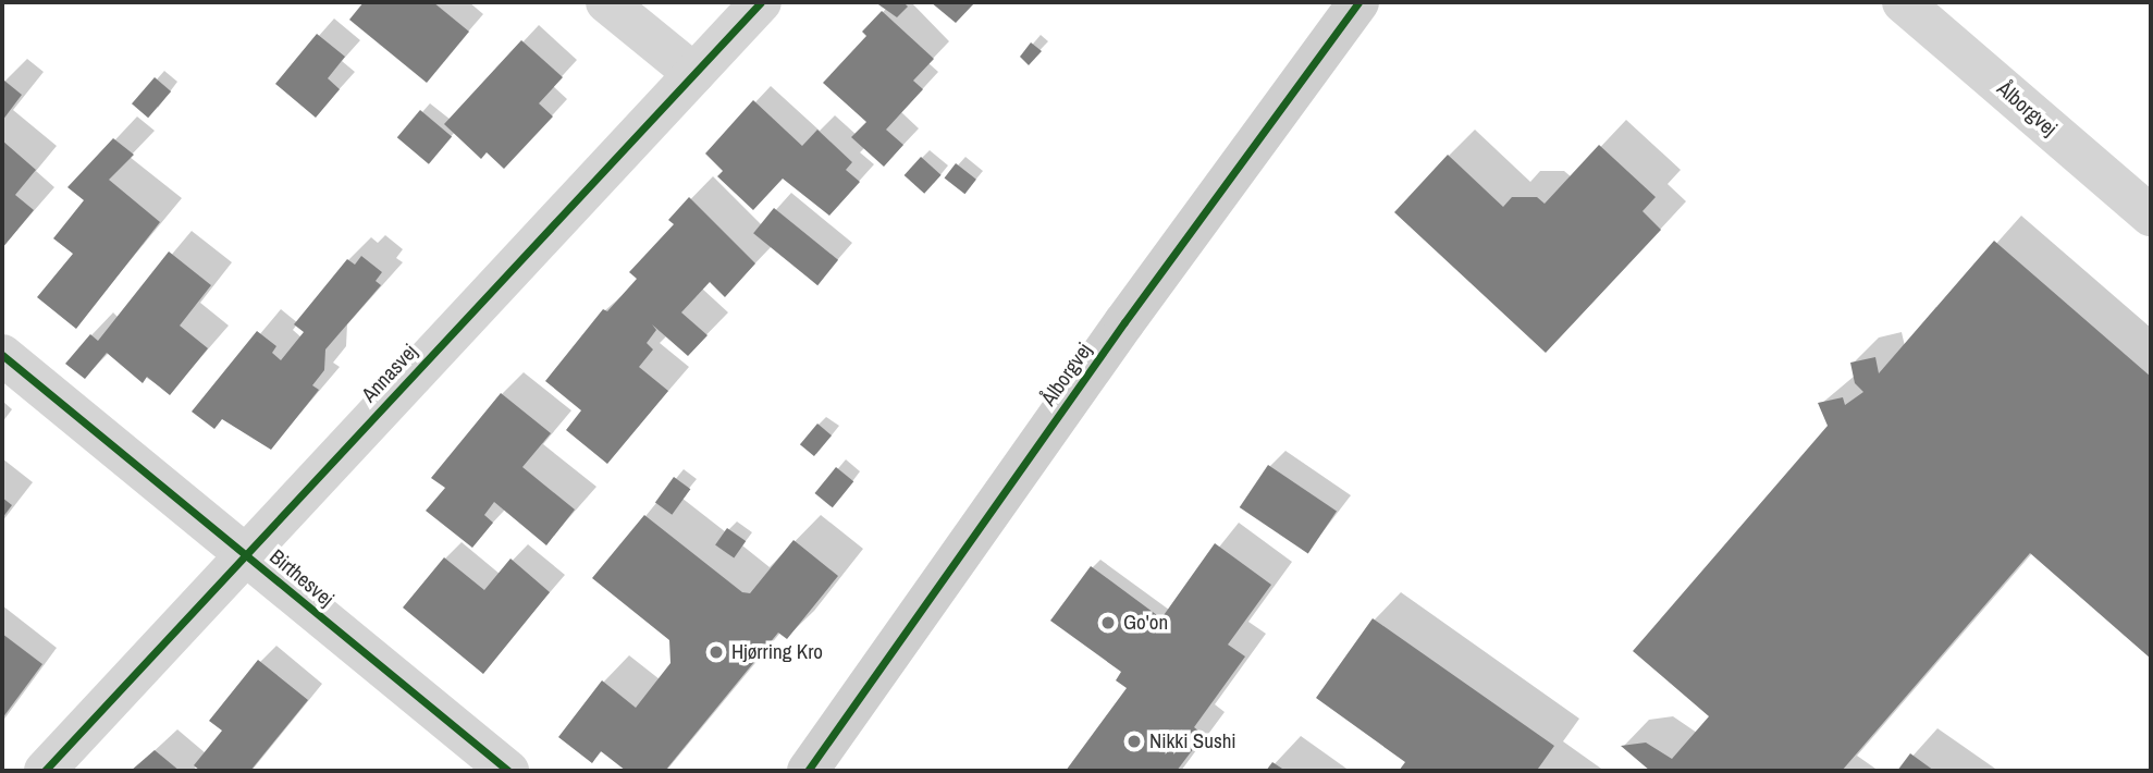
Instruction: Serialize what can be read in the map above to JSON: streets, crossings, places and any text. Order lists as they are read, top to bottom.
{
  "streets": {
    "main road": ["Ålborgvej"],
    "street": ["Annasvej", "Birthesvej"]
  },
  "crossings": [
    ["Annasvej", "Birthesvej"]
  ],
  "places": ["Go'on", "Hjørring Kro", "Nikki Sushi"]
}
